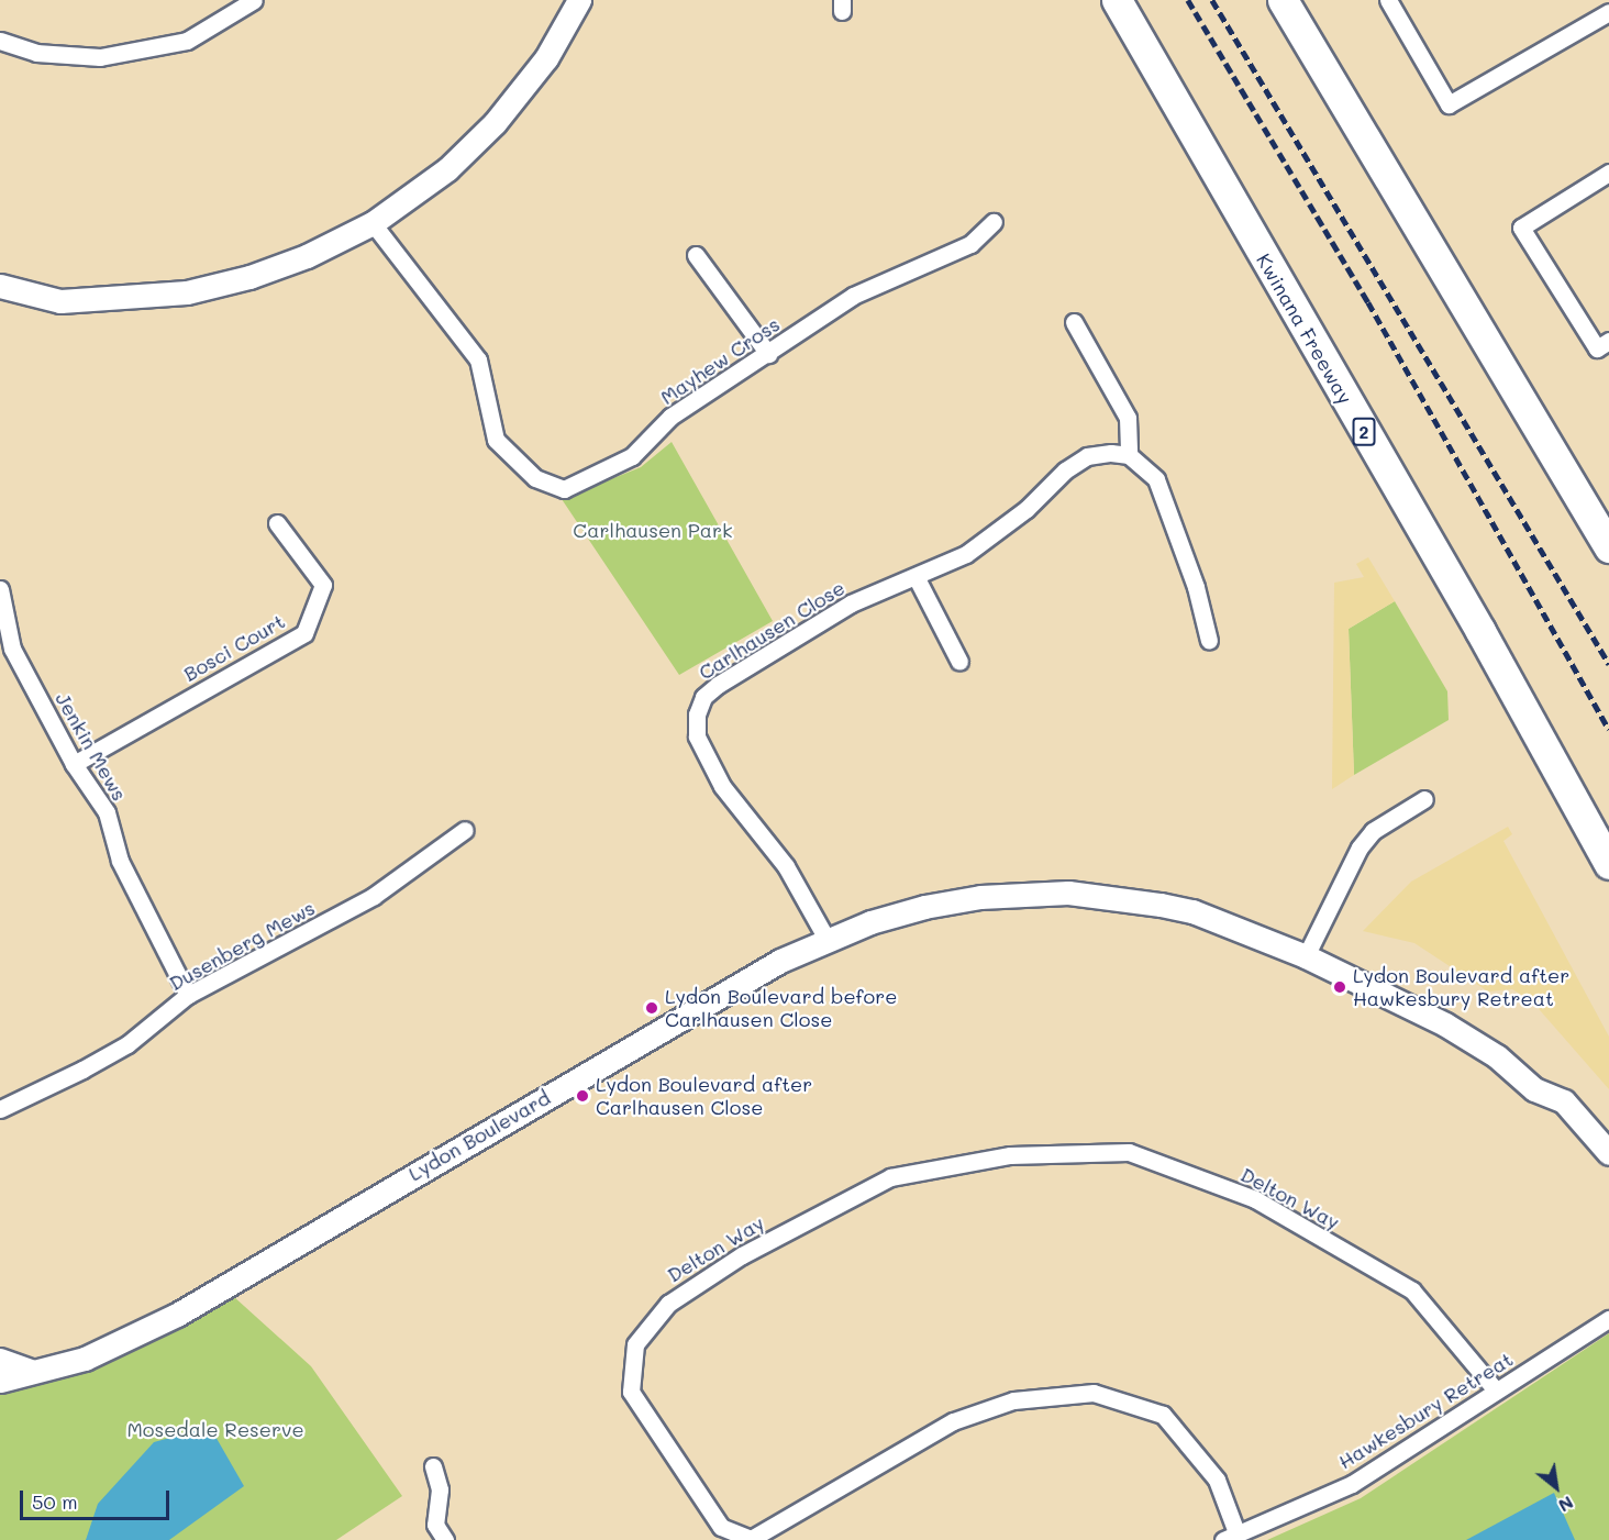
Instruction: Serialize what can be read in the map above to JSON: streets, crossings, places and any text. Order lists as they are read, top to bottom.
{
  "streets": {
    "highway": ["Kwinana Freeway", "2"],
    "street": [
      "Mayhew Cross",
      "Carlhausen Close",
      "Bosci Court",
      "Jenkin Mews",
      "Dusenberg Mews",
      "Lydon Boulevard",
      "Delton Way",
      "Hawkesbury Retreat"
    ]
  },
  "crossings": [
    ["Carlhausen Close", "Lydon Boulevard"],
    ["Bosci Court", "Jenkin Mews"],
    ["Jenkin Mews", "Dusenberg Mews"],
    ["Delton Way", "Hawkesbury Retreat"]
  ],
  "parks": ["Carlhausen Park", "Mosedale Reserve"],
  "places": ["Lydon Boulevard after Hawkesbury Retreat", "Lydon Boulevard before Carlhausen Close", "Lydon Boulevard after Carlhausen Close"],
  "scale_bar": "50 m",
  "north": "bottom right"
}
